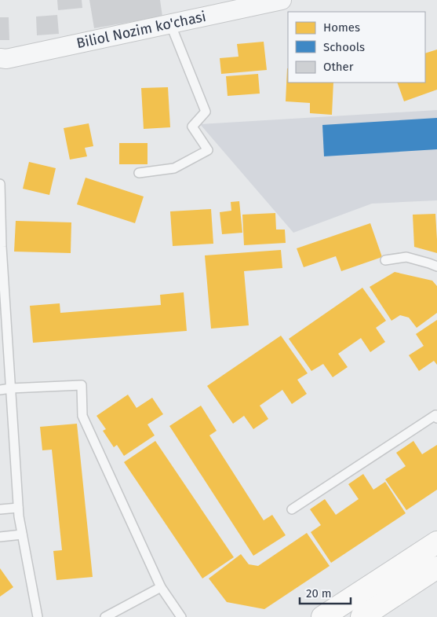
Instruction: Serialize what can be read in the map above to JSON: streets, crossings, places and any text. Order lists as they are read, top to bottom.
{
  "streets": {
    "street": ["Biliol Nozim ko'chasi"]
  },
  "legend": ["Homes", "Schools", "Other"],
  "scale_bar": "20 m"
}
